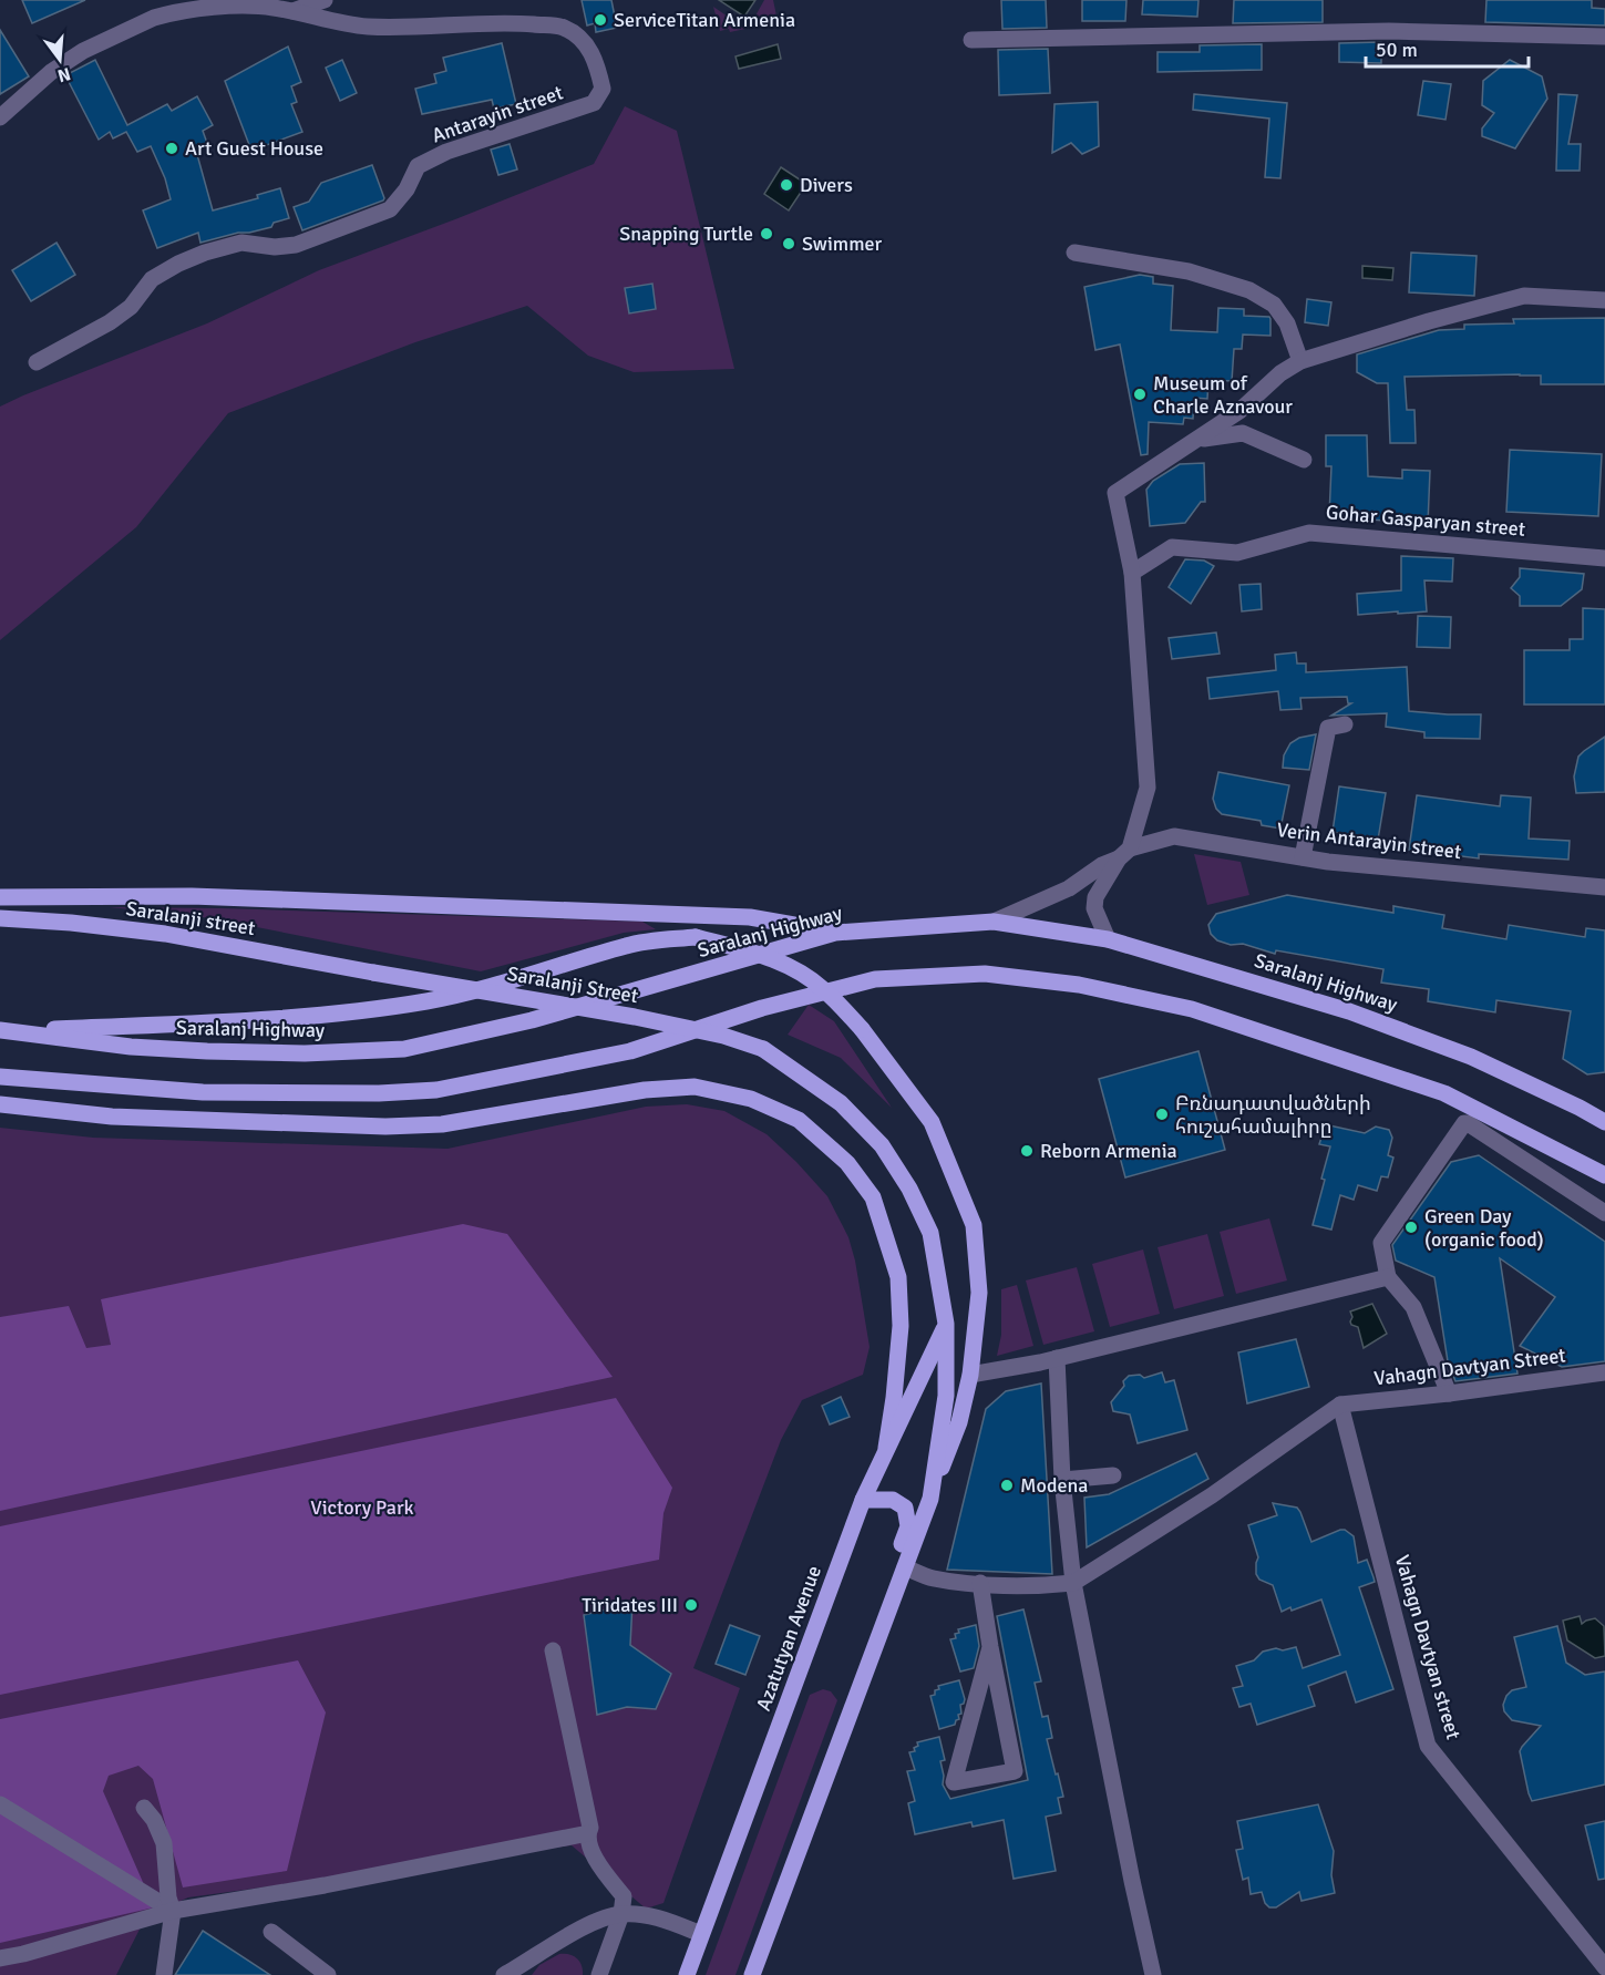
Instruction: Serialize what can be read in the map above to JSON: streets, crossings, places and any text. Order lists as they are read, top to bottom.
{
  "streets": {
    "main road": [
      "Saralanji street",
      "Saralanj Highway",
      "Saralanji Street",
      "Azatutyan Avenue"
    ],
    "street": [
      "Antarayin street",
      "Gohar Gasparyan street",
      "Verin Antarayin street",
      "Vahagn Davtyan Street",
      "Vahagn Davtyan street"
    ]
  },
  "crossings": [
    ["Verin Antarayin street", "Saralanj Highway"],
    ["Saralanji street", "Saralanji Street"],
    ["Saralanji Street", "Azatutyan Avenue"],
    ["Vahagn Davtyan Street", "Vahagn Davtyan street"]
  ],
  "parks": ["Victory Park"],
  "places": [
    "ServiceTitan Armenia",
    "Art Guest House",
    "Divers",
    "Snapping Turtle",
    "Swimmer",
    "Museum of Charle Aznavour",
    "Բռնադատվածների հուշահամալիրը",
    "Reborn Armenia",
    "Green Day (organic food)",
    "Modena",
    "Tiridates III"
  ],
  "scale_bar": "50 m",
  "north": "bottom"
}
